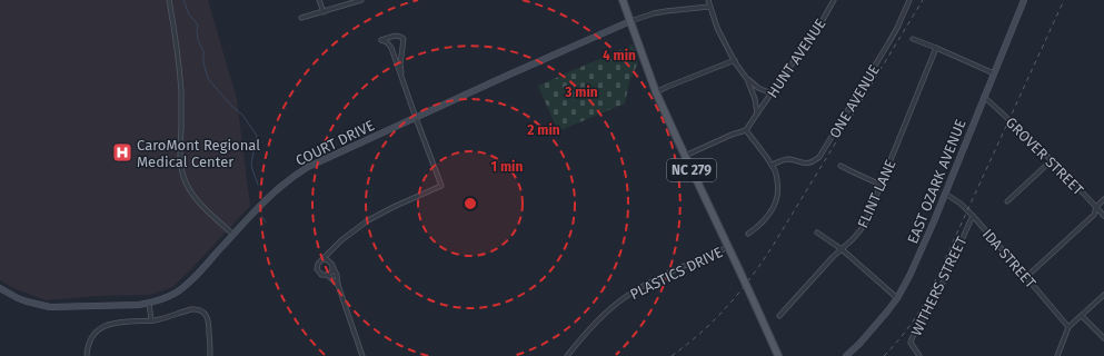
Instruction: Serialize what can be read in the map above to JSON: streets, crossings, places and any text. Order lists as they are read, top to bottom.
{
  "streets": {
    "main road": ["NC 279"],
    "street": [
      "HUNT AVENUE",
      "ONE AVENUE",
      "COURT DRIVE",
      "GROVER STREET",
      "EAST OZARK AVENUE",
      "FLINT LANE",
      "IDA STREET",
      "PLASTICS DRIVE",
      "WITHERS STREET"
    ]
  },
  "crossings": [
    ["COURT DRIVE", "NC 279"],
    ["GROVER STREET", "EAST OZARK AVENUE"],
    ["NC 279", "PLASTICS DRIVE"],
    ["EAST OZARK AVENUE", "IDA STREET"],
    ["IDA STREET", "WITHERS STREET"]
  ],
  "places": {
    "hospital": ["CaroMont Regional Medical Center"]
  },
  "rings": [
    "4 min",
    "3 min",
    "2 min",
    "1 min"
  ]
}
